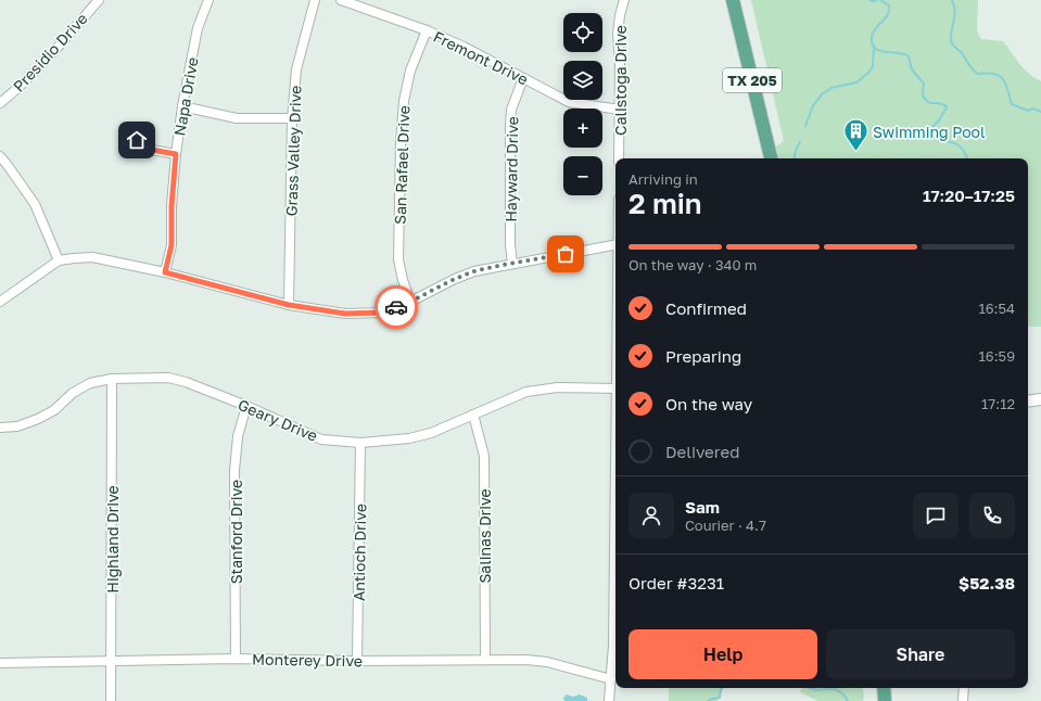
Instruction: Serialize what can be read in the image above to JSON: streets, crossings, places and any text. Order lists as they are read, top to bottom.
{
  "streets": {
    "main road": ["TX 205"],
    "street": [
      "Presidio Drive",
      "Fremont Drive",
      "Calistoga Drive",
      "Napa Drive",
      "Grass Valley Drive",
      "San Rafael Drive",
      "Hayward Drive",
      "Geary Drive",
      "Stanford Drive",
      "Salinas Drive",
      "Highland Drive",
      "Antioch Drive",
      "Monterey Drive"
    ]
  },
  "crossings": [
    ["Fremont Drive", "Calistoga Drive"],
    ["Fremont Drive", "San Rafael Drive"],
    ["Fremont Drive", "Hayward Drive"],
    ["Geary Drive", "Stanford Drive"],
    ["Geary Drive", "Salinas Drive"],
    ["Geary Drive", "Highland Drive"],
    ["Geary Drive", "Antioch Drive"],
    ["Stanford Drive", "Monterey Drive"],
    ["Salinas Drive", "Monterey Drive"],
    ["Highland Drive", "Monterey Drive"],
    ["Antioch Drive", "Monterey Drive"]
  ],
  "places": {
    "building": ["Swimming Pool"]
  },
  "page": {
    "map_buttons": ["+", "−"],
    "heading": ["2 min", "Arriving in", "17:20–17:25"],
    "panel": [
      "Sam",
      "Courier · 4.7",
      "Order #3231",
      "$52.38"
    ],
    "bar": "On the way · 340 m",
    "list": [
      ["Confirmed", "16:54"],
      ["Preparing", "16:59"],
      ["On the way", "17:12"],
      "Delivered"
    ],
    "buttons": ["Help", "Share"]
  }
}
